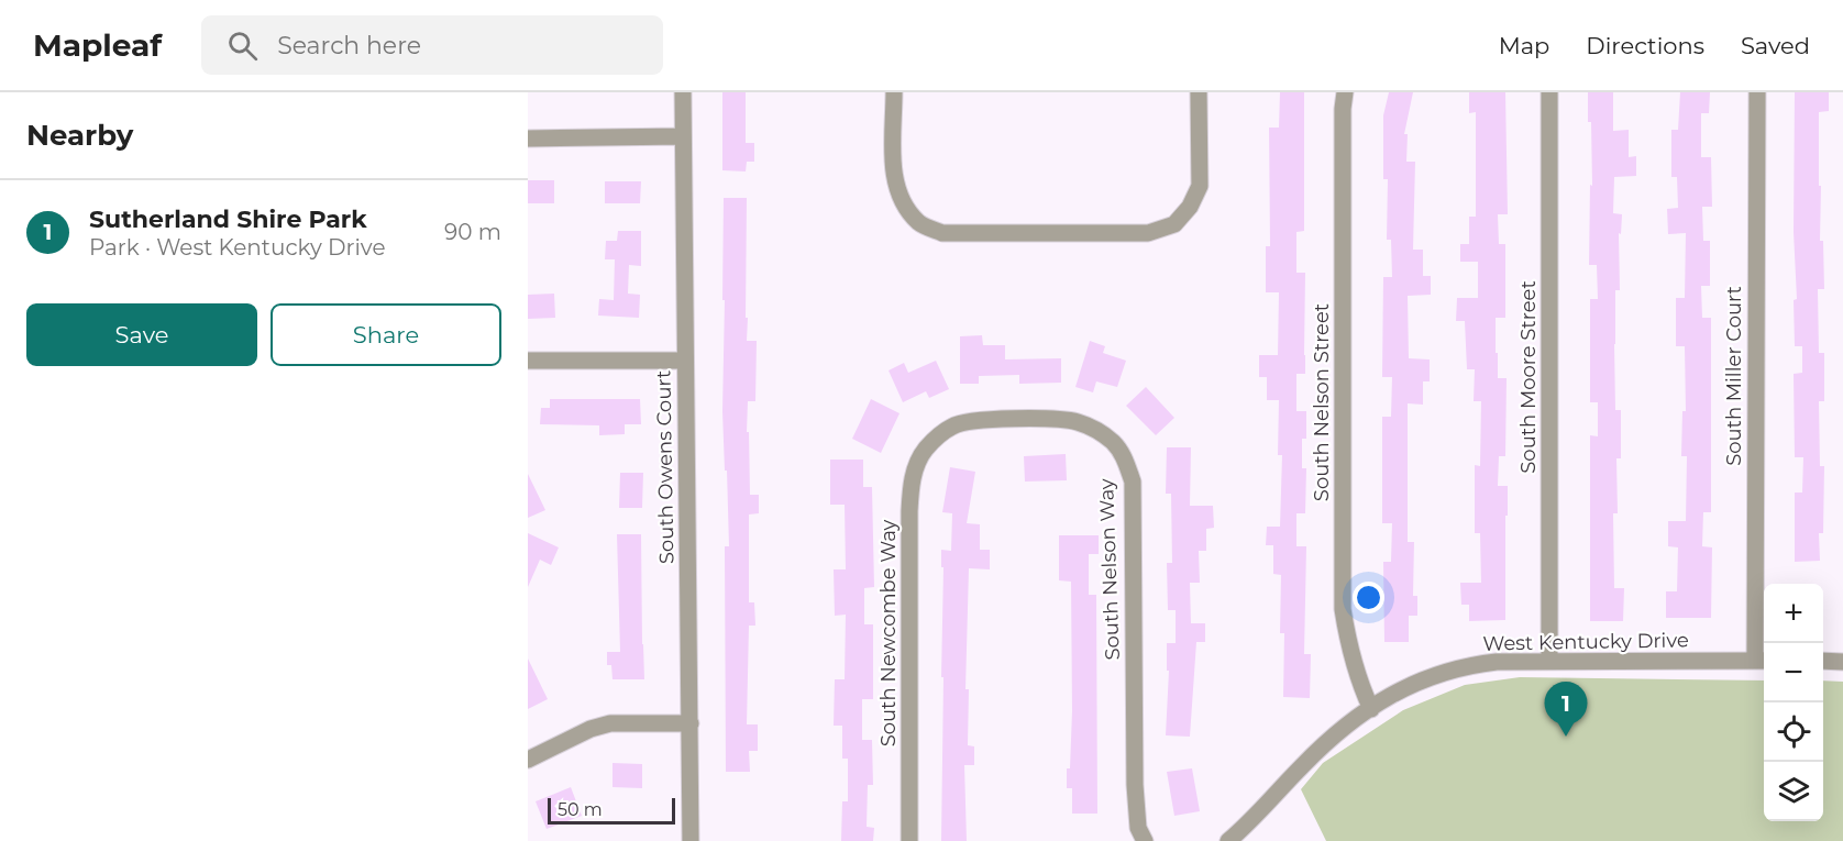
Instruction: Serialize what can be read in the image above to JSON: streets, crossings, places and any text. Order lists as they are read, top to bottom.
{
  "streets": {
    "street": [
      "South Miller Court",
      "South Moore Street",
      "South Nelson Street",
      "South Owens Court",
      "South Nelson Way",
      "South Newcombe Way",
      "West Kentucky Drive"
    ]
  },
  "crossings": [
    ["South Miller Court", "West Kentucky Drive"],
    ["South Moore Street", "West Kentucky Drive"],
    ["South Nelson Street", "West Kentucky Drive"],
    ["South Nelson Way", "South Newcombe Way"]
  ],
  "scale_bar": "50 m",
  "page": {
    "header": "Mapleaf",
    "search": "Search here",
    "nav": ["Map", "Directions", "Saved"],
    "heading": "Nearby",
    "list": [
      {
        "mark": "1",
        "name": "Sutherland Shire Park",
        "note": "Park · West Kentucky Drive",
        "value": "90 m"
      }
    ],
    "buttons": ["Save", "Share"],
    "map_buttons": ["+", "−"],
    "pins": "1",
    "scale": "50 m"
  }
}
